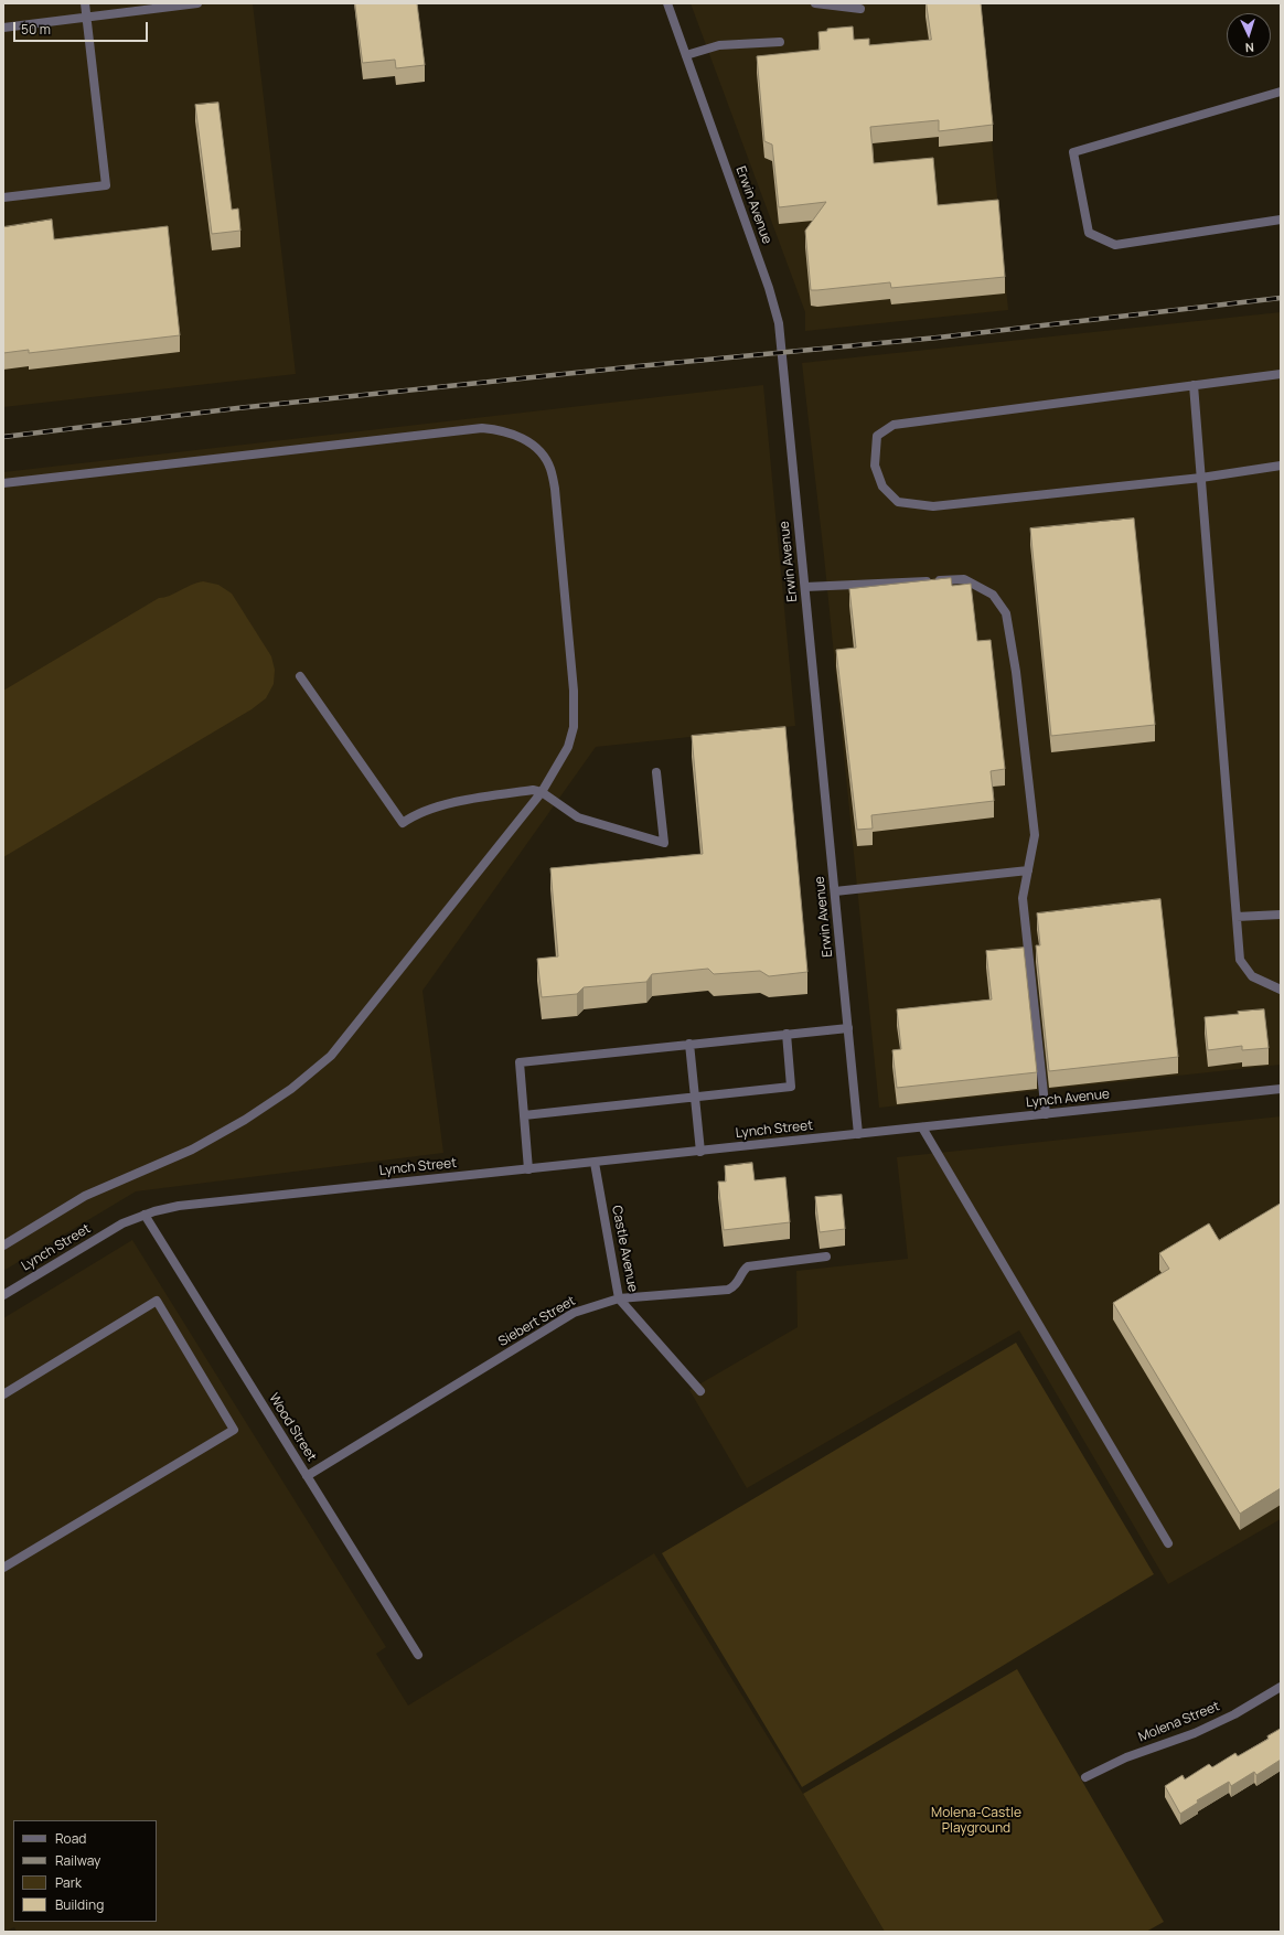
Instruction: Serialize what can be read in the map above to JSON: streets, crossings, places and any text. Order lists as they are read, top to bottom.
{
  "streets": {
    "street": [
      "Erwin Avenue",
      "Lynch Avenue",
      "Lynch Street",
      "Castle Avenue",
      "Siebert Street",
      "Wood Street",
      "Molena Street"
    ]
  },
  "crossings": [
    ["Erwin Avenue", "Lynch Avenue"],
    ["Erwin Avenue", "Lynch Street"],
    ["Lynch Avenue", "Lynch Street"],
    ["Lynch Street", "Castle Avenue"],
    ["Lynch Street", "Wood Street"],
    ["Castle Avenue", "Siebert Street"],
    ["Siebert Street", "Wood Street"]
  ],
  "parks": ["Molena-Castle Playground"],
  "legend": [
    "Road",
    "Railway",
    "Park",
    "Building"
  ],
  "scale_bar": "50 m",
  "north": "bottom"
}
